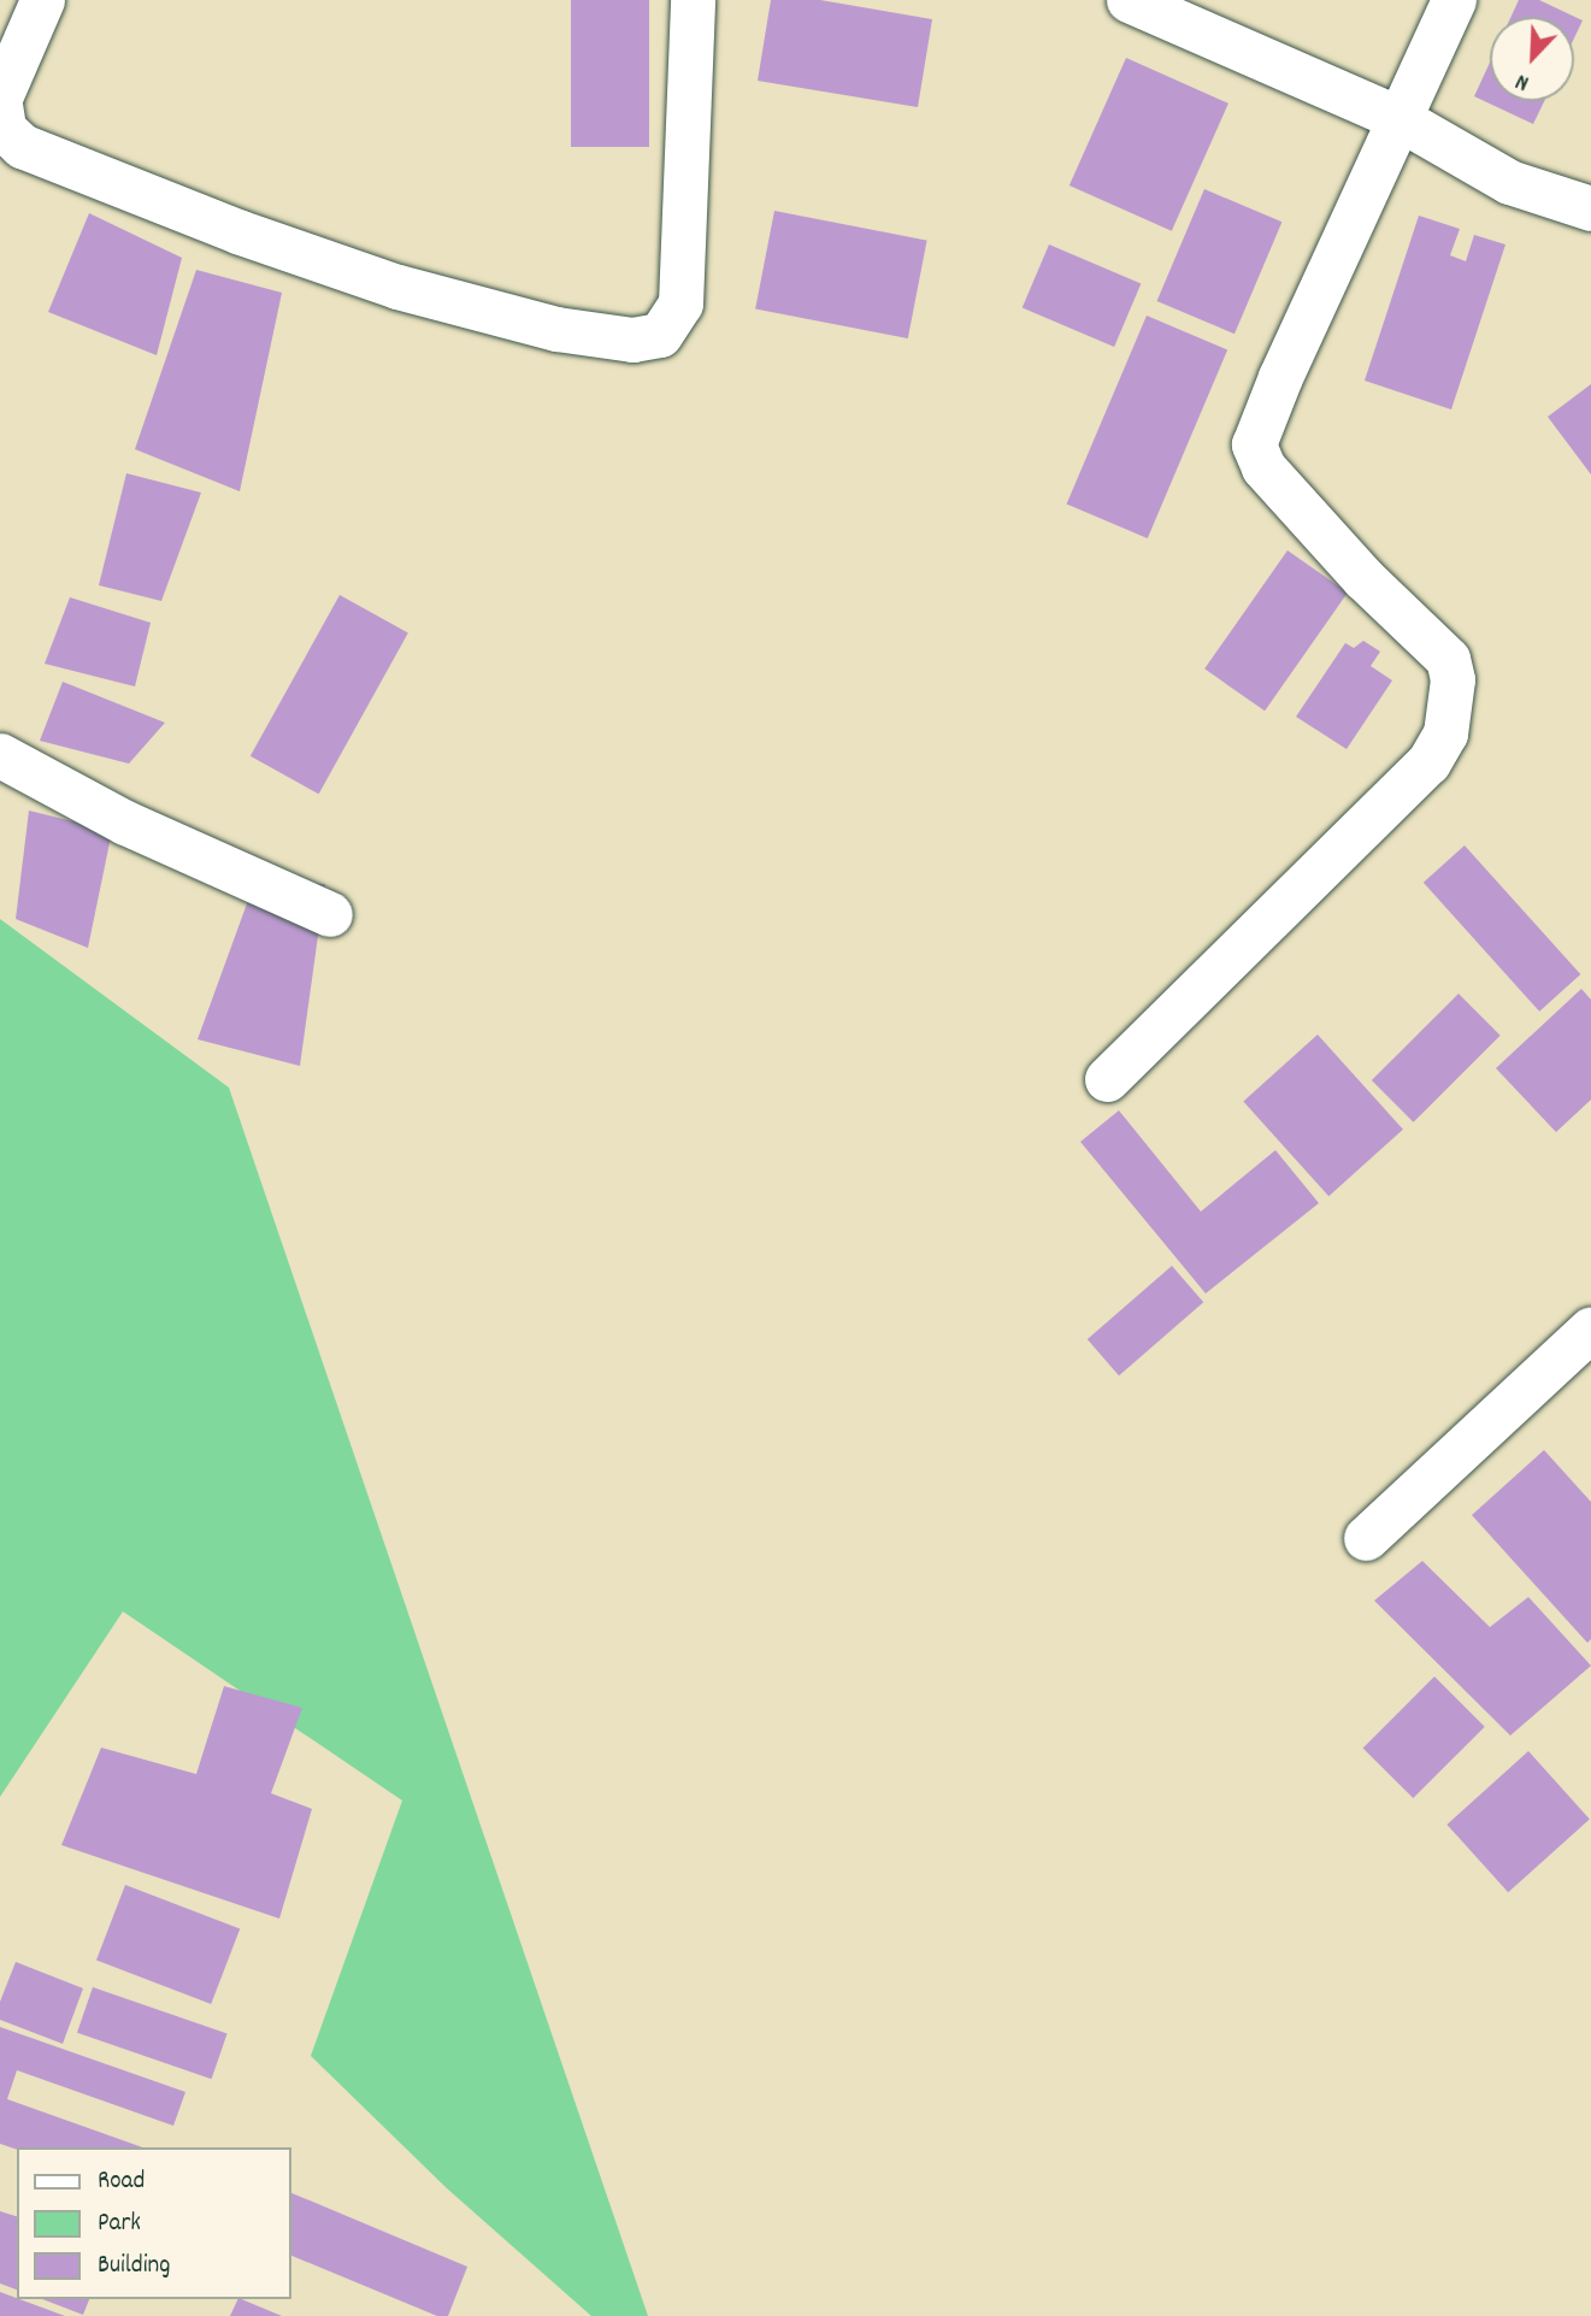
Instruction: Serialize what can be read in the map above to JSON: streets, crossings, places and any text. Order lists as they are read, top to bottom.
{
  "legend": ["Road", "Park", "Building"],
  "north": "bottom left"
}
